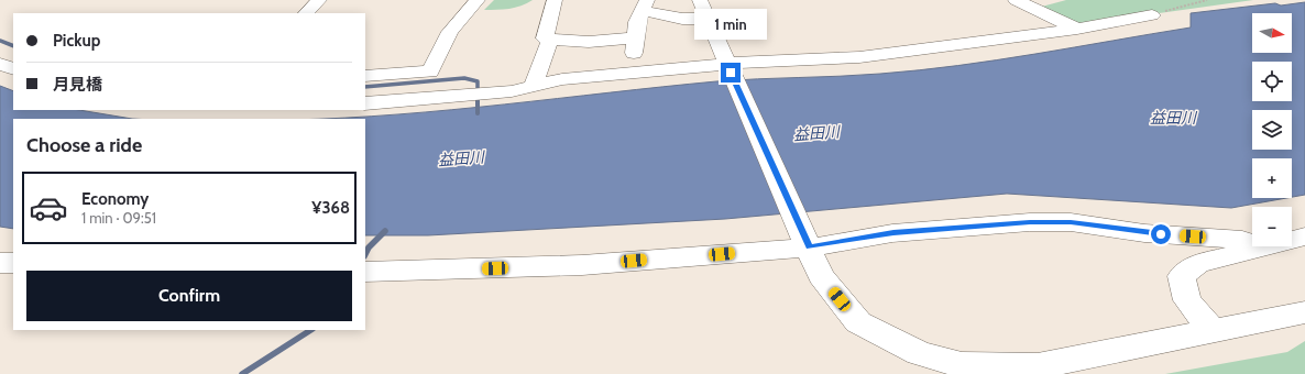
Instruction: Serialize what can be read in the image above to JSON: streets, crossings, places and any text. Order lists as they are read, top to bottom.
{
  "water": ["益田川"],
  "north": "right",
  "page": {
    "bubble": "1 min",
    "map_buttons": ["+", "−"],
    "banner": ["Pickup", "月見橋"],
    "heading": "Choose a ride",
    "list": [
      {
        "name": "Economy",
        "note": "1 min · 09:51",
        "value": "¥368"
      }
    ],
    "buttons": "Confirm"
  }
}
